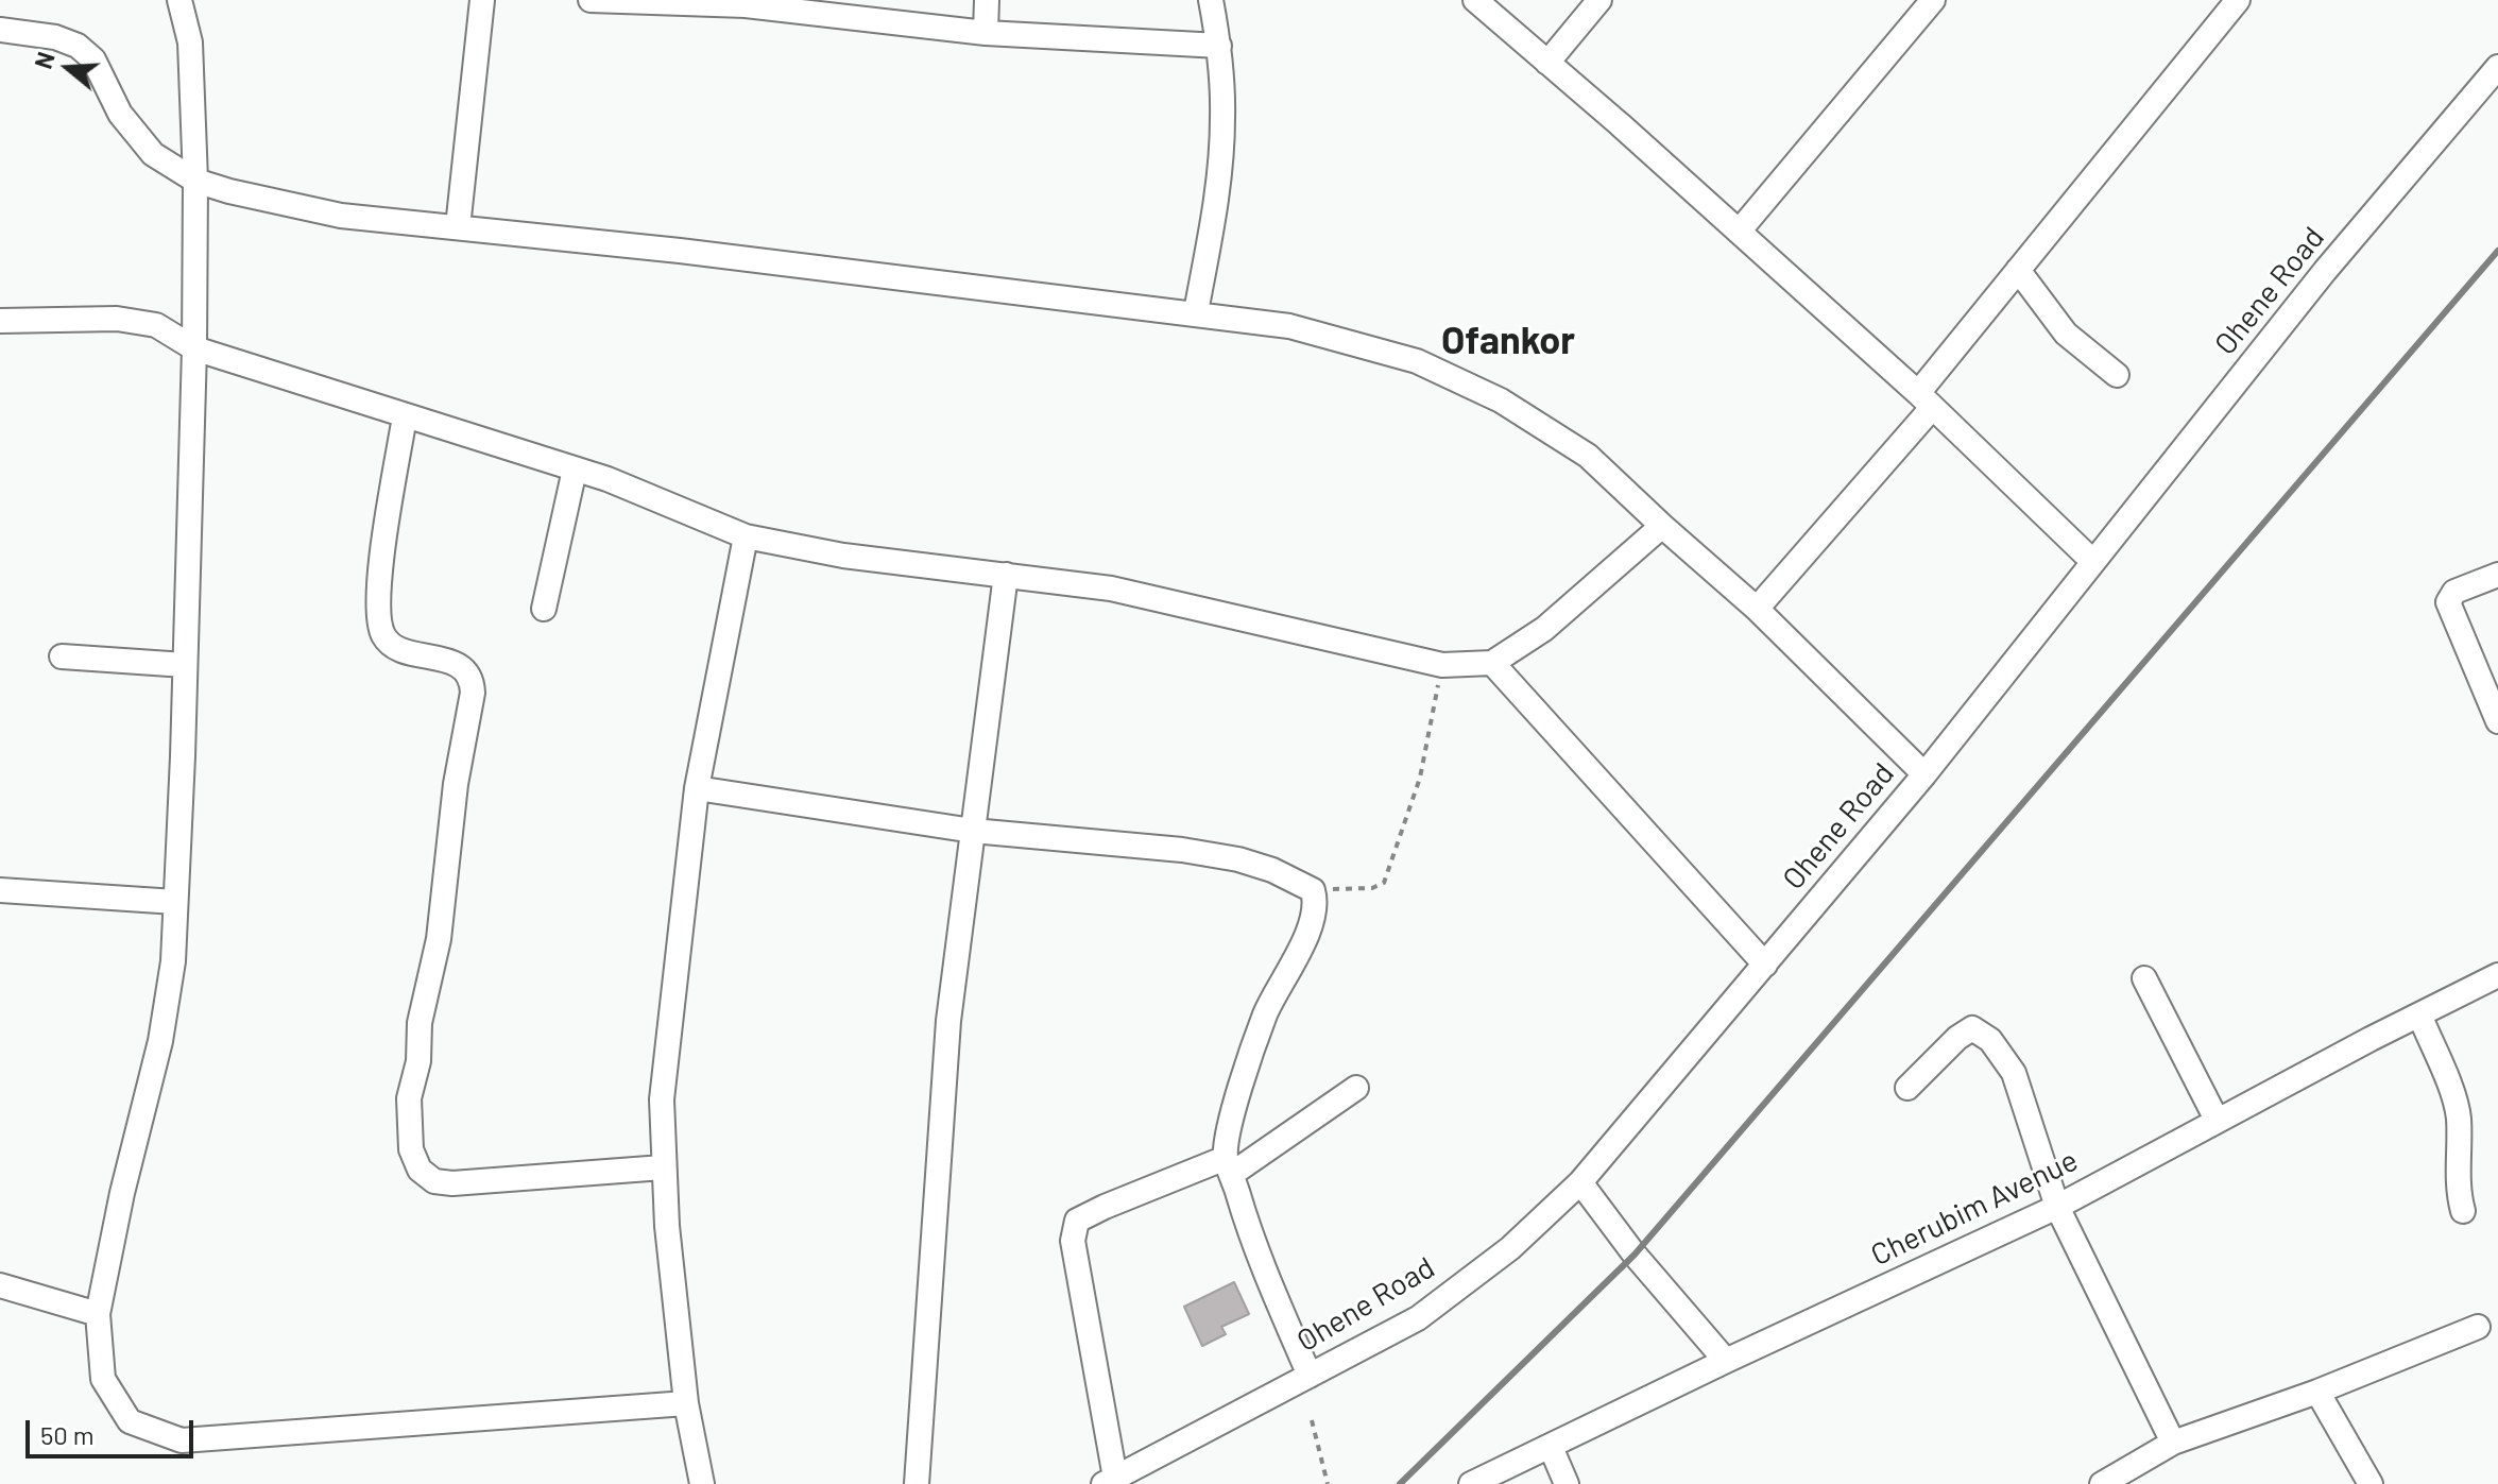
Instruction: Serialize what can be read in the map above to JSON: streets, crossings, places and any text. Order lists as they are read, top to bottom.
{
  "streets": {
    "street": ["Ohene Road", "Cherubim Avenue"]
  },
  "districts": ["Ofankor"],
  "scale_bar": "50 m",
  "north": "left"
}
